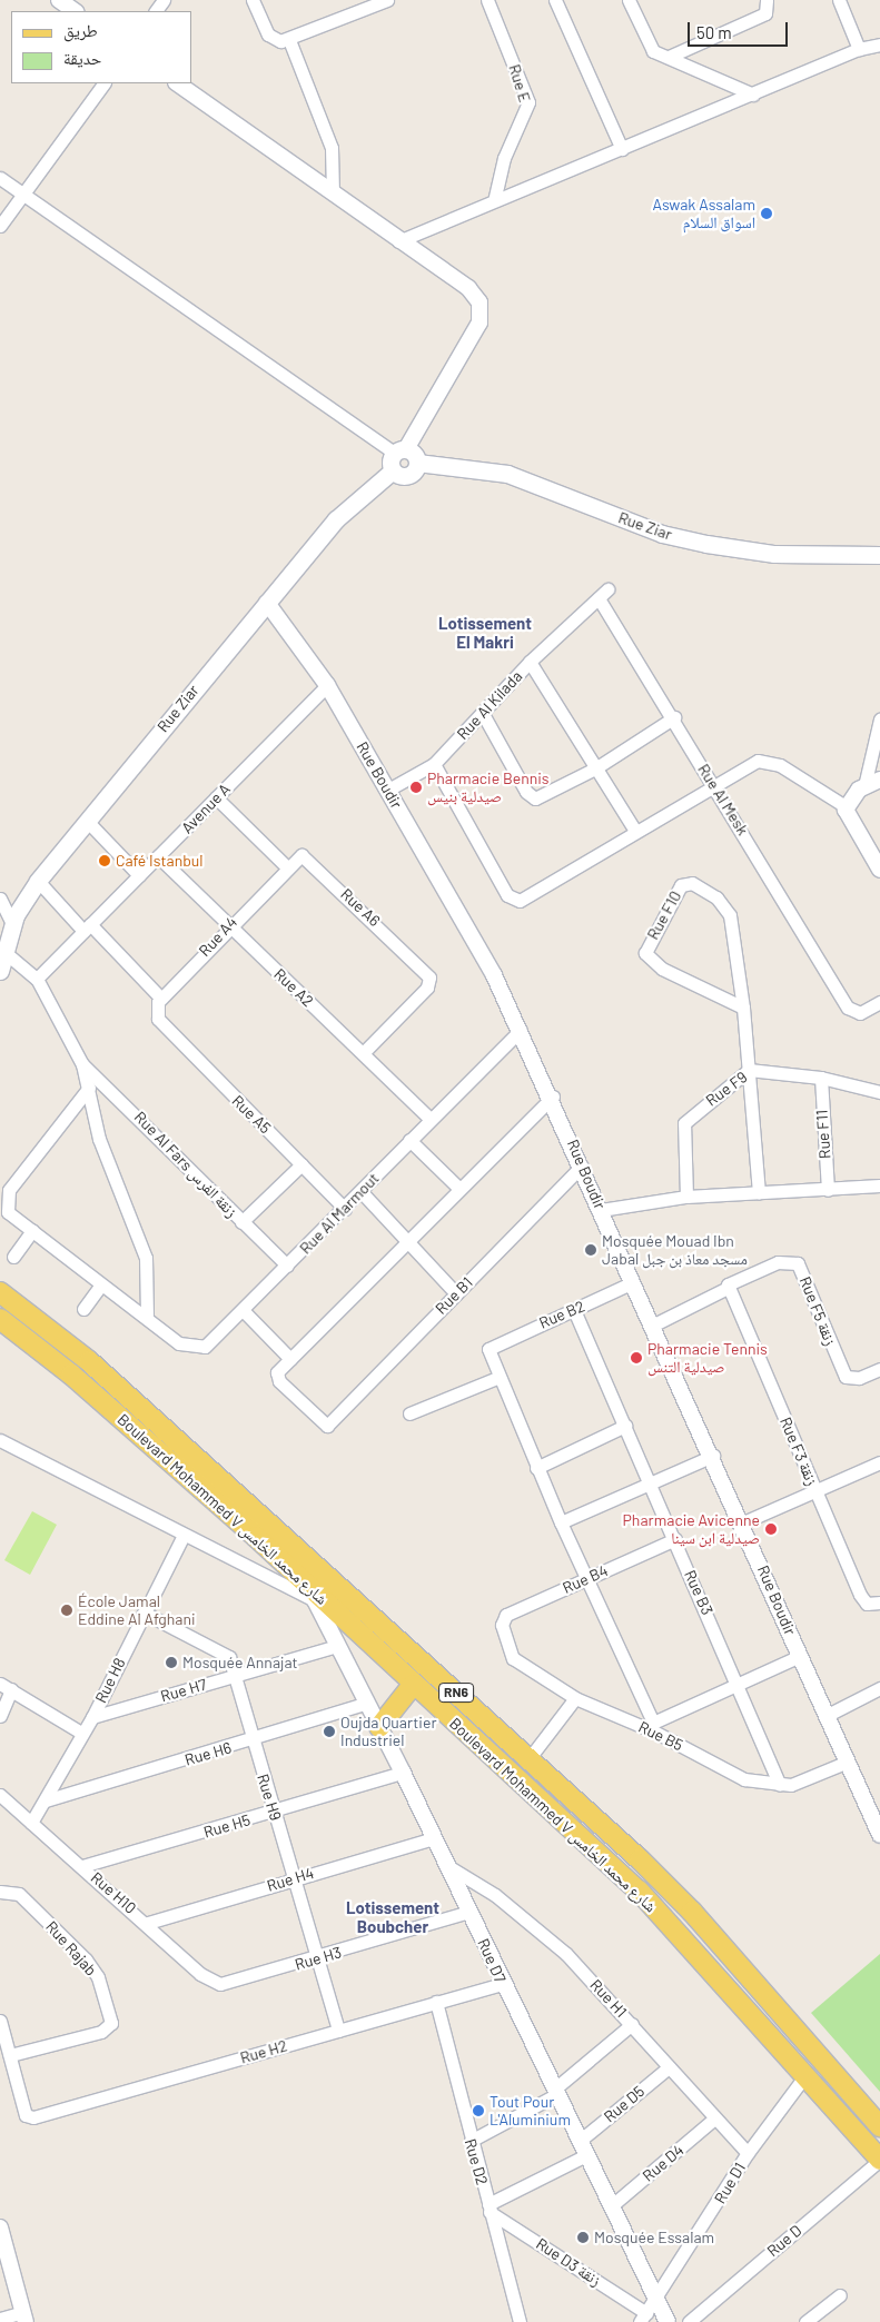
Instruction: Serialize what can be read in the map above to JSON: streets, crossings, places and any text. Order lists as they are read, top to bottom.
{
  "streets": {
    "main road": ["Rue Ziar", "Boulevard Mohammed V شارع محمد الخامس", "RN6"],
    "street": [
      "Rue E",
      "Rue Al Kilada",
      "Rue Boudir",
      "Rue Al Mesk",
      "Avenue A",
      "Rue A6",
      "Rue F10",
      "Rue A4",
      "Rue A2",
      "Rue F9",
      "Rue A5",
      "Rue F11",
      "Rue Al Fars زنقة الفرس",
      "Rue Al Marmout",
      "Rue B1",
      "Rue F5 زنقة",
      "Rue B2",
      "Rue F3 زنقة",
      "Rue B4",
      "Rue B3",
      "Rue H8",
      "Rue H7",
      "Rue B5",
      "Rue H6",
      "Rue H9",
      "Rue H5",
      "Rue H4",
      "Rue H10",
      "Rue Rajab",
      "Rue H3",
      "Rue D7",
      "Rue H1",
      "Rue H2",
      "Rue D5",
      "Rue D2",
      "Rue D4",
      "Rue D1",
      "Rue D",
      "Rue D3 زنقة"
    ]
  },
  "crossings": [
    ["Rue Ziar", "Rue Boudir"],
    ["Rue Al Kilada", "Rue Boudir"],
    ["Rue Al Kilada", "Rue Al Mesk"],
    ["Rue Boudir", "Avenue A"],
    ["Rue Boudir", "Rue Al Marmout"],
    ["Rue Boudir", "Rue B1"],
    ["Rue Boudir", "Rue B2"],
    ["Rue Boudir", "Rue B5"],
    ["Avenue A", "Rue A2"],
    ["Rue A6", "Rue A4"],
    ["Rue A6", "Rue A2"],
    ["Rue F10", "Rue F9"],
    ["Rue A4", "Rue A2"],
    ["Rue A4", "Rue A5"],
    ["Rue A2", "Rue Al Marmout"],
    ["Rue F9", "Rue F11"],
    ["Rue A5", "Rue Al Marmout"],
    ["Rue Al Fars زنقة الفرس", "Rue Al Marmout"],
    ["Rue F5 زنقة", "Rue F3 زنقة"],
    ["Rue B2", "Rue B3"],
    ["Boulevard Mohammed V شارع محمد الخامس", "Rue D7"],
    ["Boulevard Mohammed V شارع محمد الخامس", "Rue D1"],
    ["Boulevard Mohammed V شارع محمد الخامس", "Rue D"],
    ["Rue B4", "Rue B3"],
    ["Rue B4", "Rue B5"],
    ["Rue B3", "Rue B5"],
    ["Rue H8", "Rue H7"],
    ["Rue H8", "Rue H6"],
    ["Rue H8", "Rue H9"],
    ["Rue H8", "Rue H10"],
    ["Rue H7", "Rue H9"],
    ["Rue H7", "Rue D7"],
    ["Rue H6", "Rue H9"],
    ["Rue H6", "Rue D7"],
    ["Rue H9", "Rue H5"],
    ["Rue H9", "Rue H4"],
    ["Rue H9", "Rue H3"],
    ["Rue H9", "Rue H2"],
    ["Rue H5", "Rue H10"],
    ["Rue H5", "Rue D7"],
    ["Rue H4", "Rue H10"],
    ["Rue H4", "Rue D7"],
    ["Rue H10", "Rue H3"],
    ["Rue Rajab", "Rue H2"],
    ["Rue H3", "Rue D7"],
    ["Rue D7", "Rue H1"],
    ["Rue D7", "Rue H2"],
    ["Rue D7", "Rue D5"],
    ["Rue D7", "Rue D4"],
    ["Rue D7", "Rue D1"],
    ["Rue H1", "Rue D5"],
    ["Rue H1", "Rue D4"],
    ["Rue H1", "Rue D1"],
    ["Rue H2", "Rue D2"],
    ["Rue D5", "Rue D2"],
    ["Rue D5", "Rue D3 زنقة"],
    ["Rue D2", "Rue D3 زنقة"],
    ["Rue D1", "Rue D3 زنقة"]
  ],
  "districts": ["Lotissement El Makri", "Lotissement Boubcher"],
  "places": [
    "Aswak Assalam اسواق السلام",
    "Pharmacie Bennis صيدلية بنيس",
    "Café Istanbul",
    "Mosquée Mouad Ibn Jabal مسجد معاذ بن جبل",
    "Pharmacie Tennis صيدلية التنس",
    "Pharmacie Avicenne صيدلية ابن سينا",
    "École Jamal Eddine Al Afghani",
    "Mosquée Annajat",
    "Oujda Quartier Industriel",
    "Tout Pour L'Aluminium",
    "Mosquée Essalam"
  ],
  "legend": ["طريق", "حديقة"],
  "scale_bar": "50 m"
}
